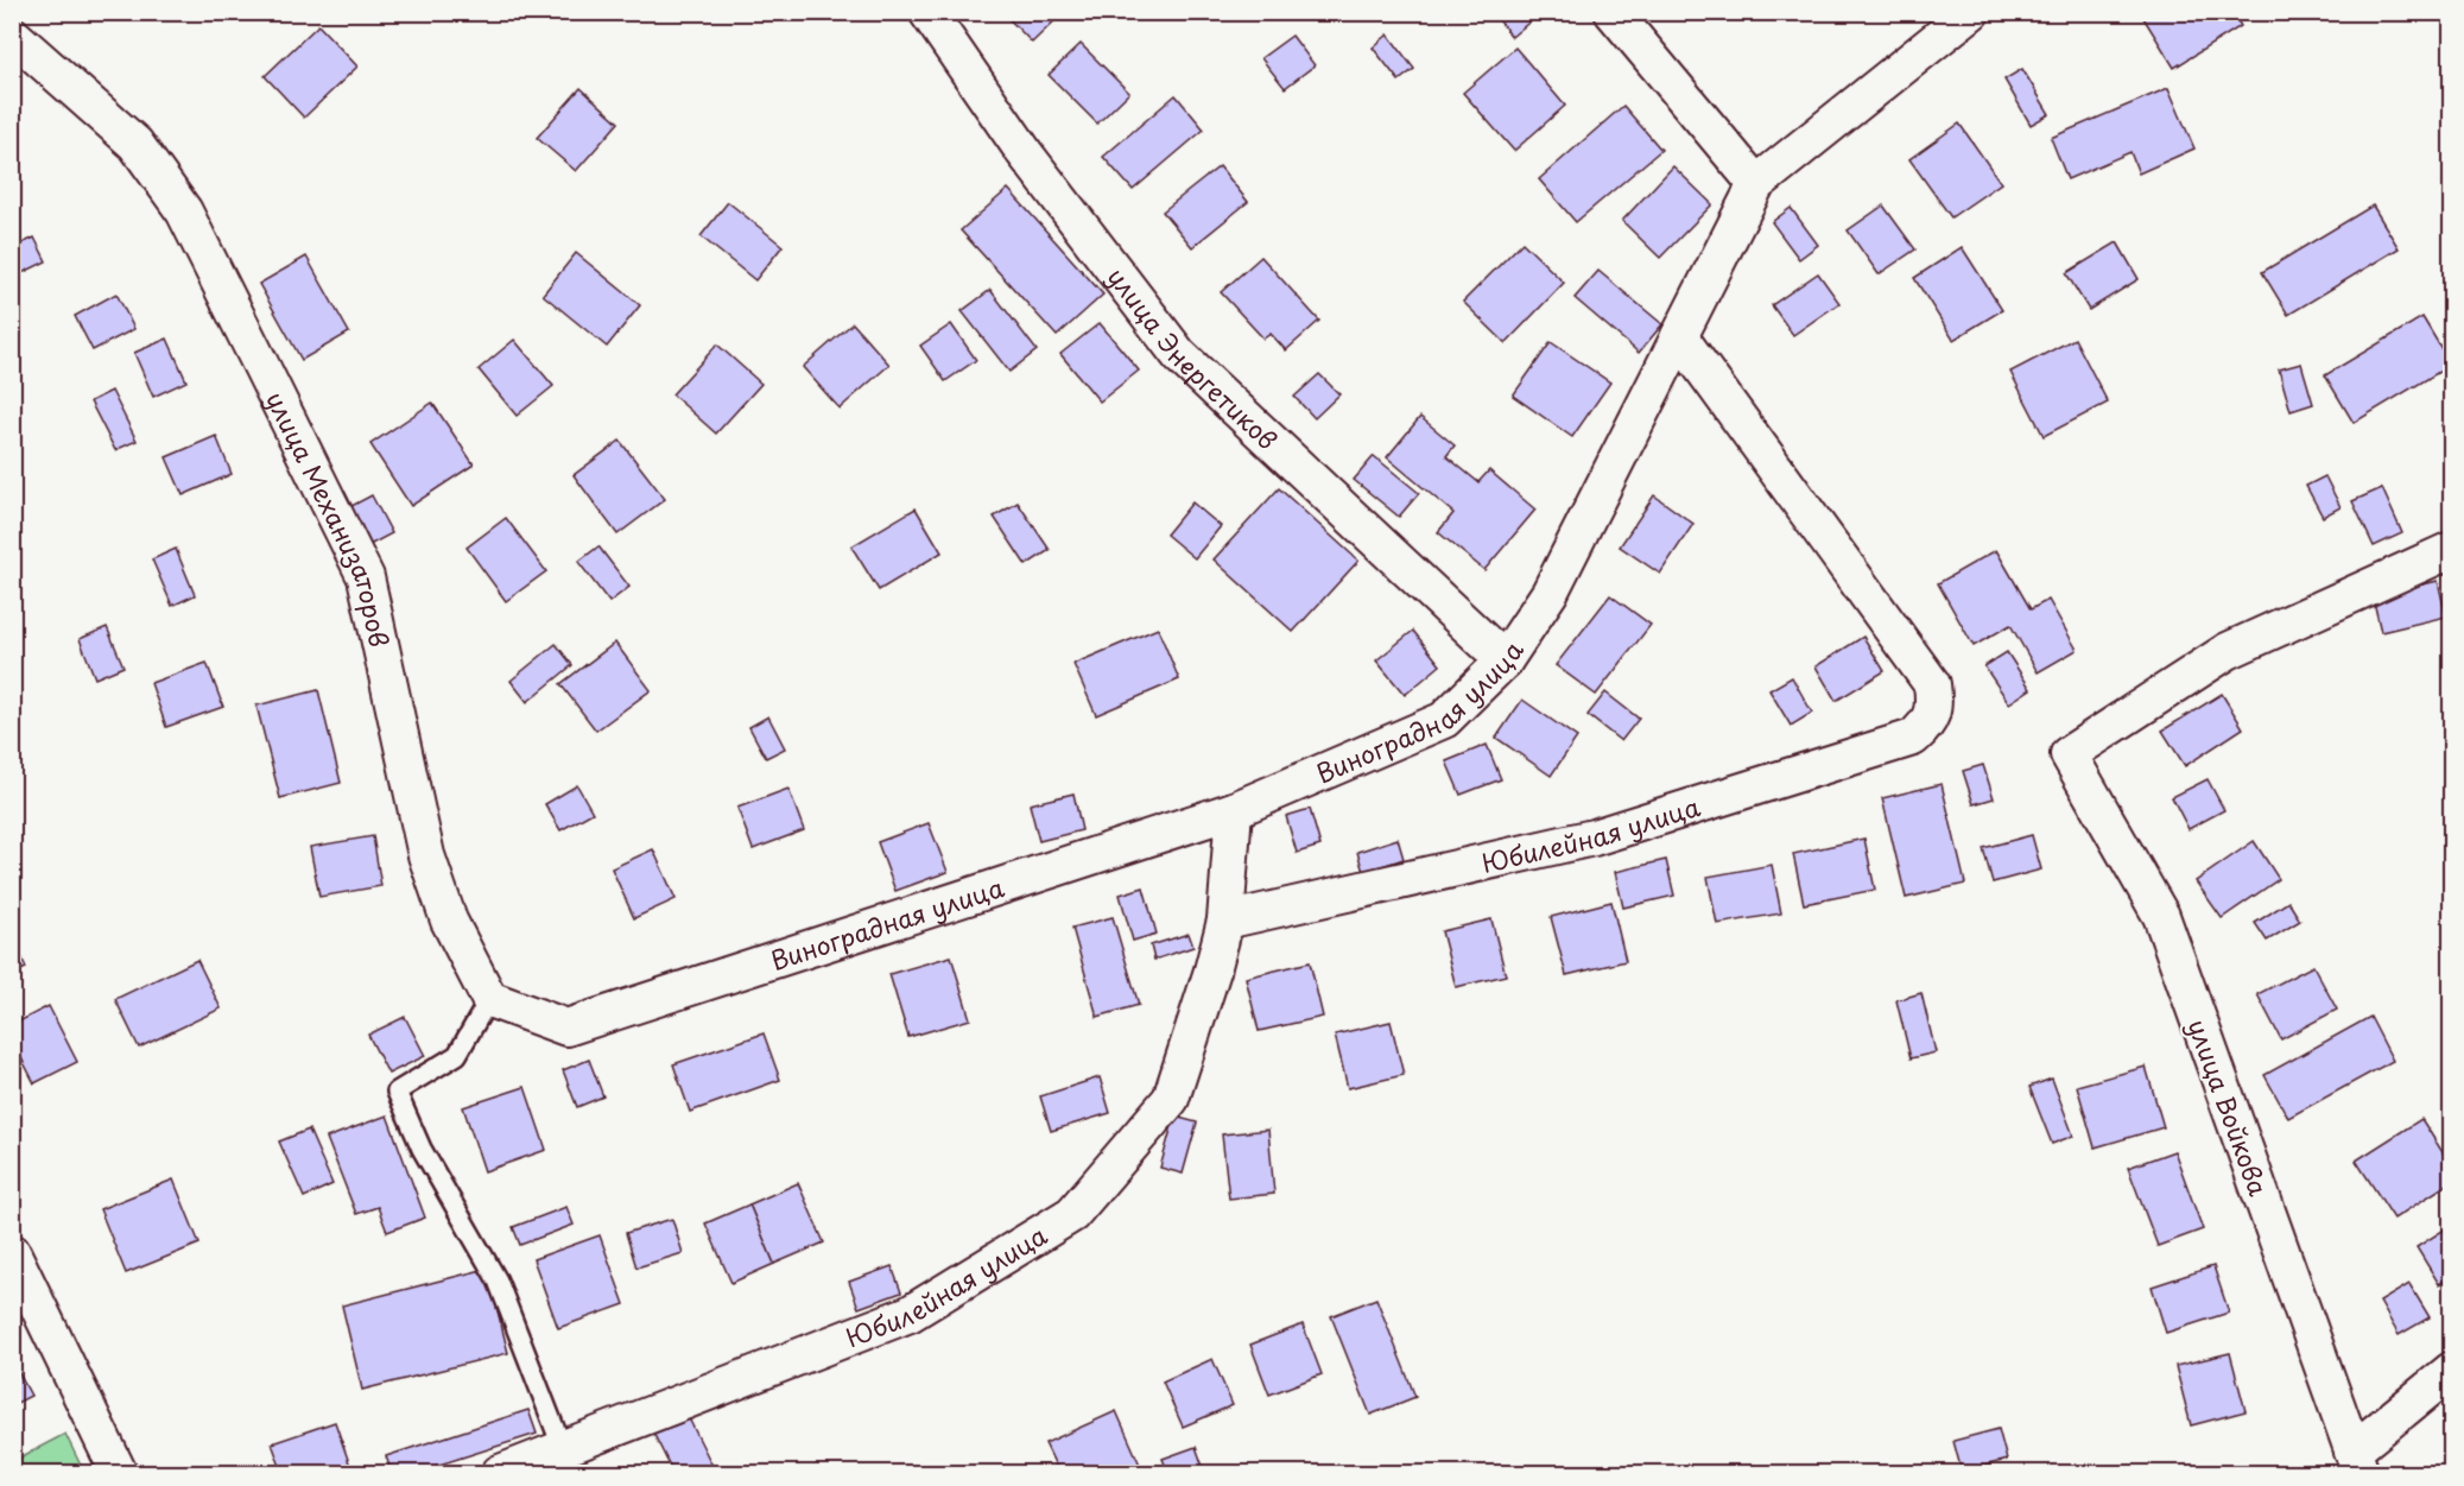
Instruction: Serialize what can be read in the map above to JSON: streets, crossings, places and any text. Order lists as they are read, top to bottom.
{
  "streets": {
    "street": [
      "улица Энергетиков",
      "улица Механизаторов",
      "Виноградная улица",
      "Юбилейная улица",
      "улица Войкова"
    ]
  },
  "crossings": [
    ["улица Энергетиков", "Виноградная улица"],
    ["улица Механизаторов", "Виноградная улица"],
    ["Виноградная улица", "Юбилейная улица"]
  ]
}
